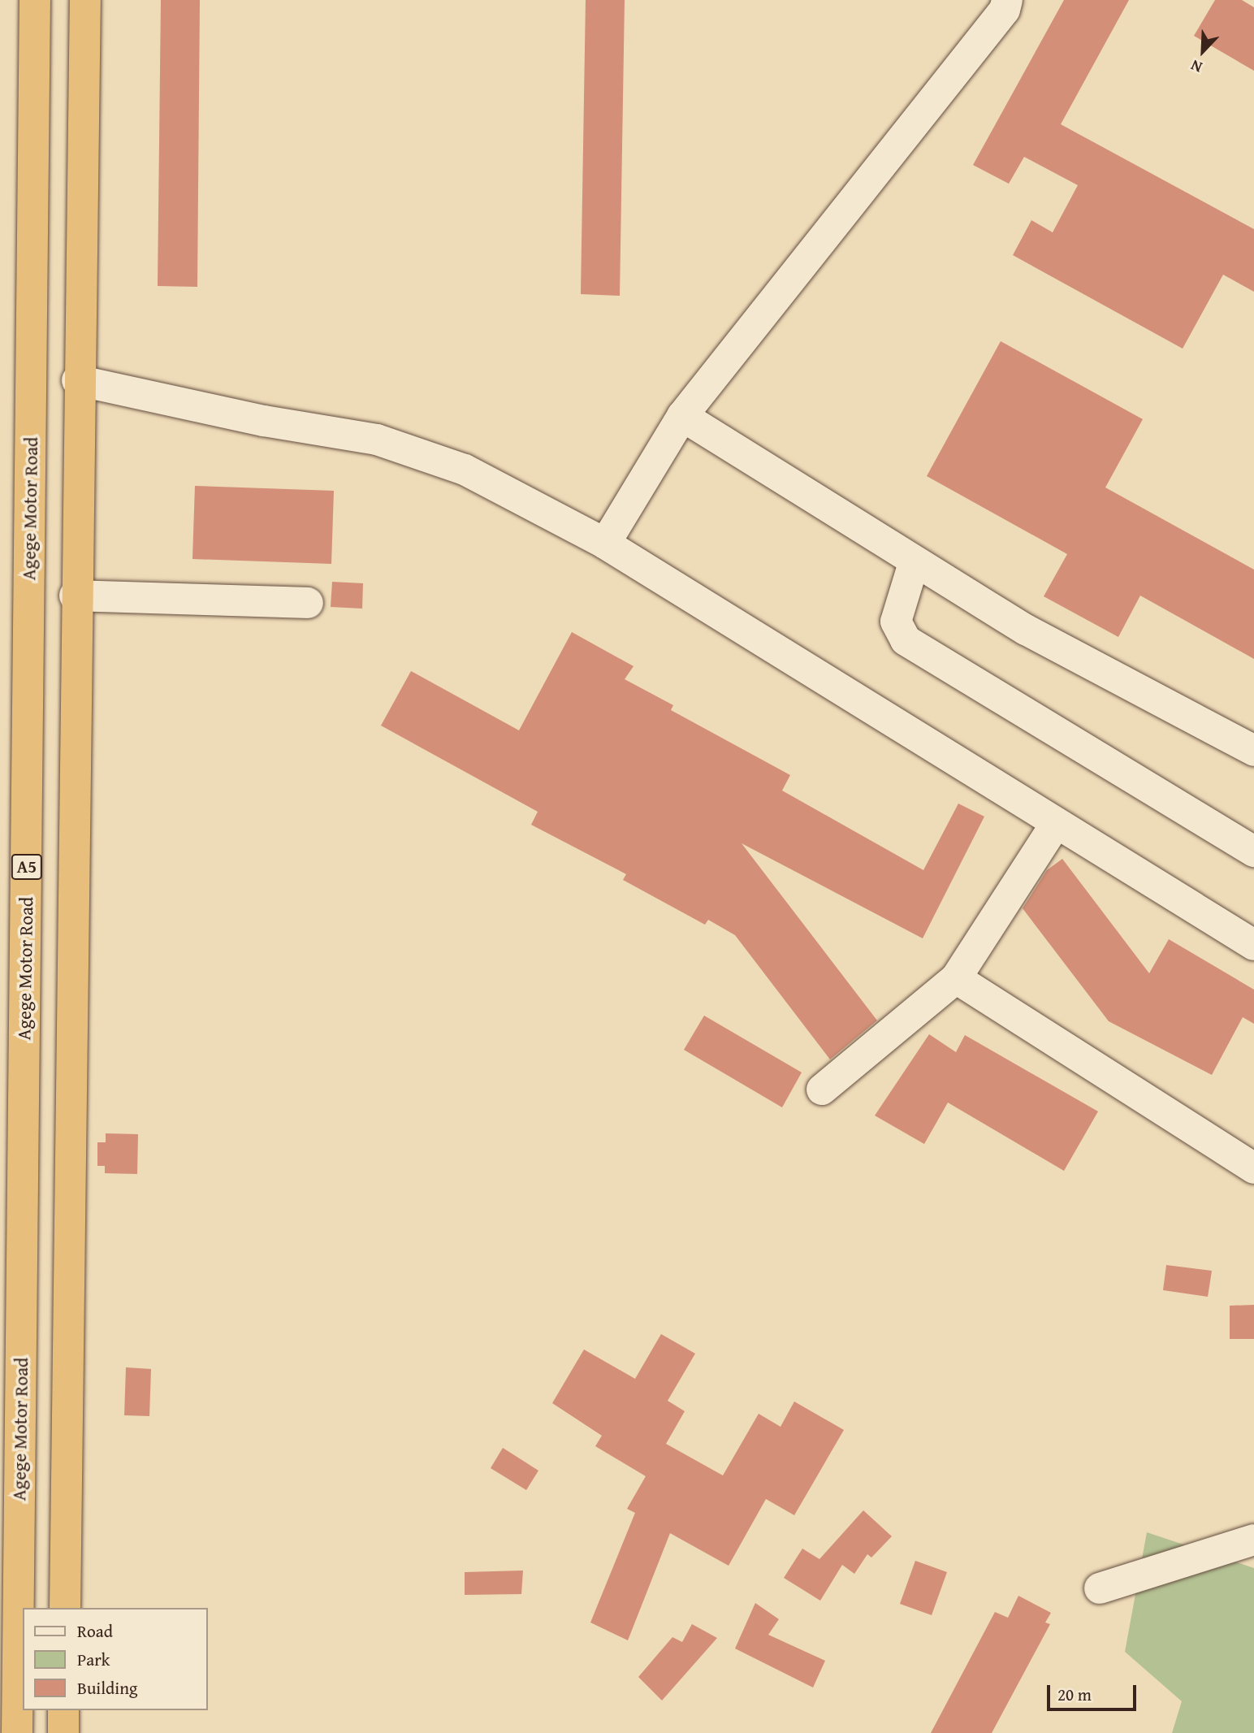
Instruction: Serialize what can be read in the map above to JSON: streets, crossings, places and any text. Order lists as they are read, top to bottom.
{
  "streets": {
    "highway": ["Agege Motor Road", "A5"]
  },
  "legend": ["Road", "Park", "Building"],
  "scale_bar": "20 m",
  "north": "bottom left"
}
